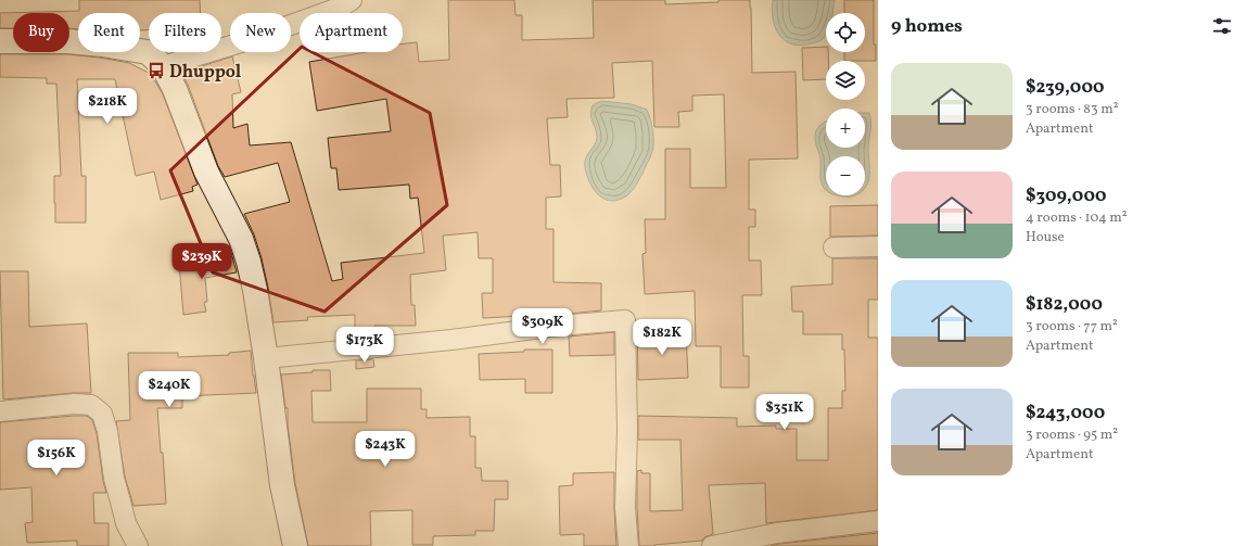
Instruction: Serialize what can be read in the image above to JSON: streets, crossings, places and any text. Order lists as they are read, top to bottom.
{
  "places": {
    "bus stop": ["Dhuppol"]
  },
  "page": {
    "heading": "9 homes",
    "map_buttons": ["+", "−"],
    "chip": [
      "Buy",
      "Rent",
      "Filters",
      "New",
      "Apartment"
    ],
    "list": [
      {
        "name": "$239,000",
        "note": "3 rooms · 83 m² · Apartment"
      },
      {
        "name": "$309,000",
        "note": "4 rooms · 104 m² · House"
      },
      {
        "name": "$182,000",
        "note": "3 rooms · 77 m² · Apartment"
      },
      {
        "name": "$243,000",
        "note": "3 rooms · 95 m² · Apartment"
      }
    ],
    "price": [
      "$218K",
      "$239K",
      "$309K",
      "$182K",
      "$173K",
      "$240K",
      "$351K",
      "$243K",
      "$156K"
    ]
  }
}
